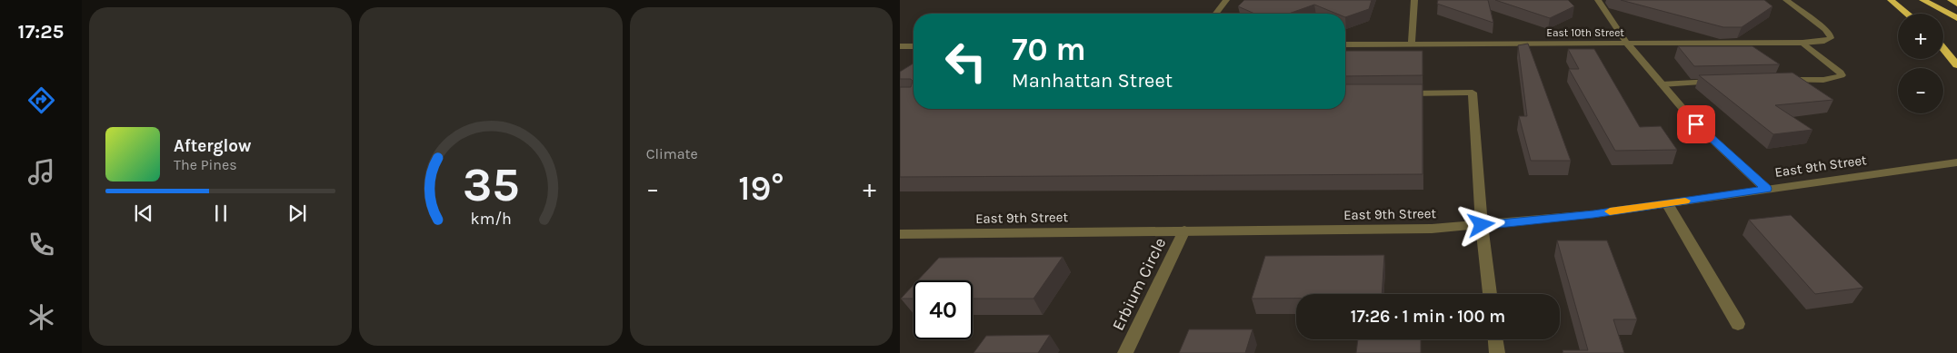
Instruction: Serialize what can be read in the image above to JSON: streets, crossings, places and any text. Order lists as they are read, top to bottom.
{
  "streets": {
    "street": ["East 10th Street", "East 9th Street", "Erbium Circle"]
  },
  "crossings": [
    ["East 9th Street", "Erbium Circle"]
  ],
  "page": {
    "tabs": "17:25",
    "tile": "Climate",
    "map_buttons": ["+", "−"],
    "turn": ["70 m", "Manhattan Street"],
    "song": ["Afterglow", "The Pines"],
    "heat": ["−", "19°", "+"],
    "limit": "40",
    "trip": "17:26 · 1 min · 100 m",
    "gauge": ["35", "km/h"]
  }
}
